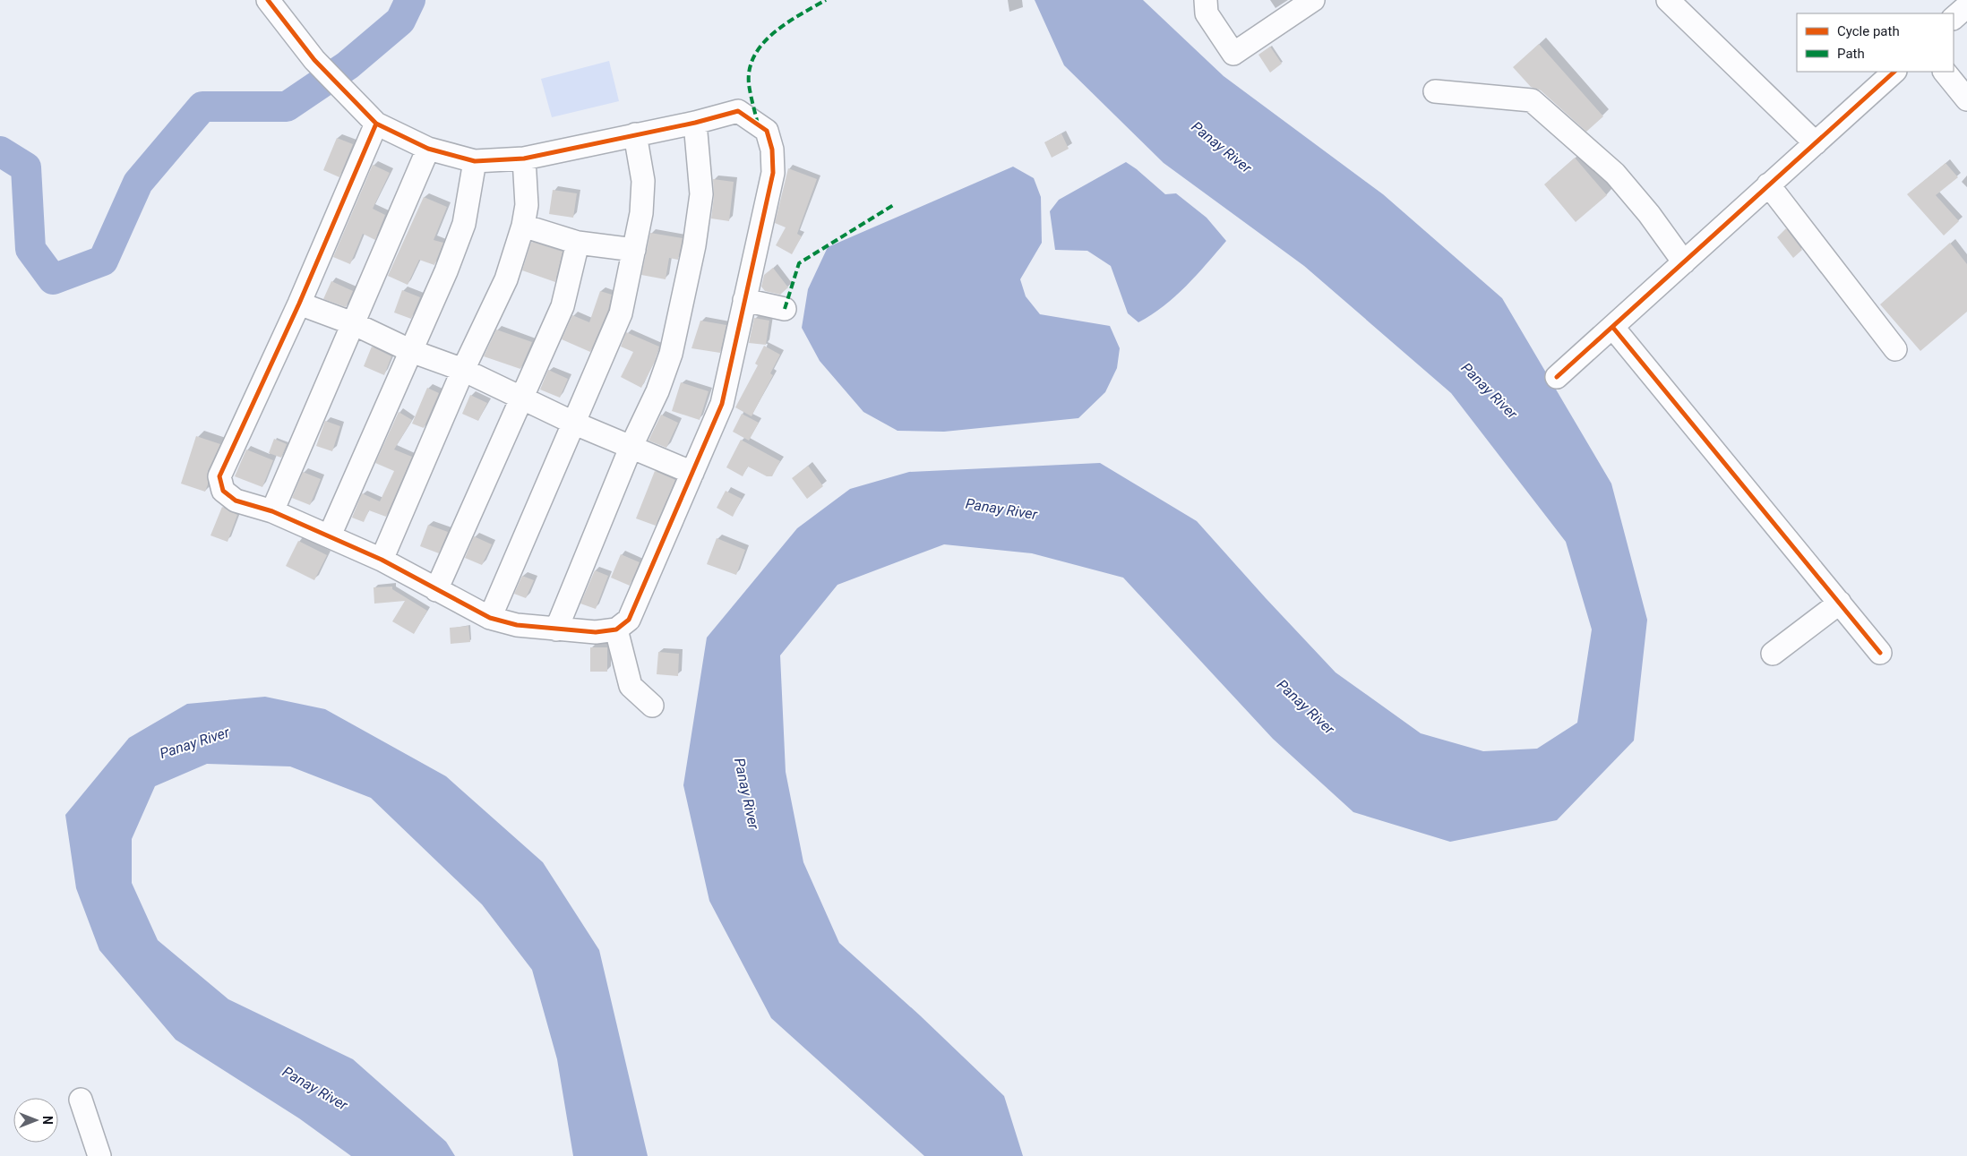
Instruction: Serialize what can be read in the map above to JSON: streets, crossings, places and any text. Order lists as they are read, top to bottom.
{
  "water": ["Panay River"],
  "legend": ["Cycle path", "Path"],
  "north": "right"
}
